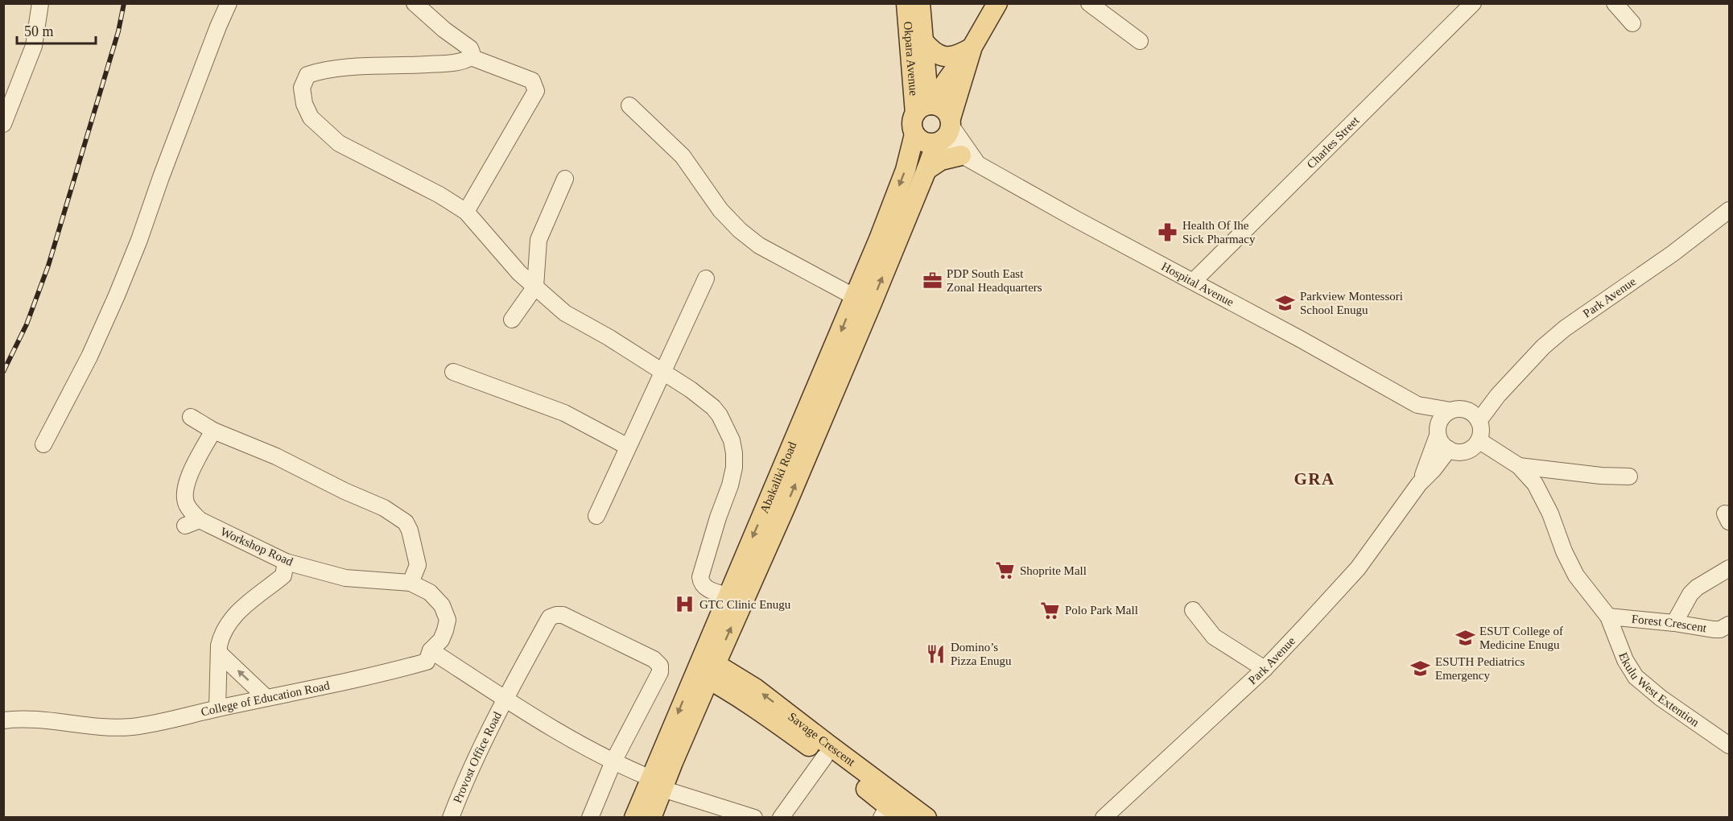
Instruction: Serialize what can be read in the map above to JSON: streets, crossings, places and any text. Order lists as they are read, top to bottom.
{
  "streets": {
    "main road": ["Okpara Avenue", "Abakaliki Road", "Savage Crescent"],
    "street": [
      "Charles Street",
      "Hospital Avenue",
      "Park Avenue",
      "Workshop Road",
      "Forest Crescent",
      "Ekulu West Extention",
      "College of Education Road",
      "Provost Office Road"
    ]
  },
  "crossings": [
    ["Okpara Avenue", "Hospital Avenue"],
    ["Okpara Avenue", "Abakaliki Road"],
    ["Charles Street", "Hospital Avenue"],
    ["Hospital Avenue", "Abakaliki Road"],
    ["Abakaliki Road", "Savage Crescent"],
    ["Workshop Road", "College of Education Road"],
    ["Forest Crescent", "Ekulu West Extention"]
  ],
  "districts": ["GRA"],
  "places": {
    "pharmacy": ["Health Of Ihe Sick Pharmacy"],
    "office": ["PDP South East Zonal Headquarters"],
    "school or university": ["Parkview Montessori School Enugu", "ESUT College of Medicine Enugu", "ESUTH Pediatrics Emergency"],
    "supermarket": ["Shoprite Mall", "Polo Park Mall"],
    "hospital": ["GTC Clinic Enugu"],
    "restaurant": ["Domino’s Pizza Enugu"]
  },
  "scale_bar": "50 m"
}
